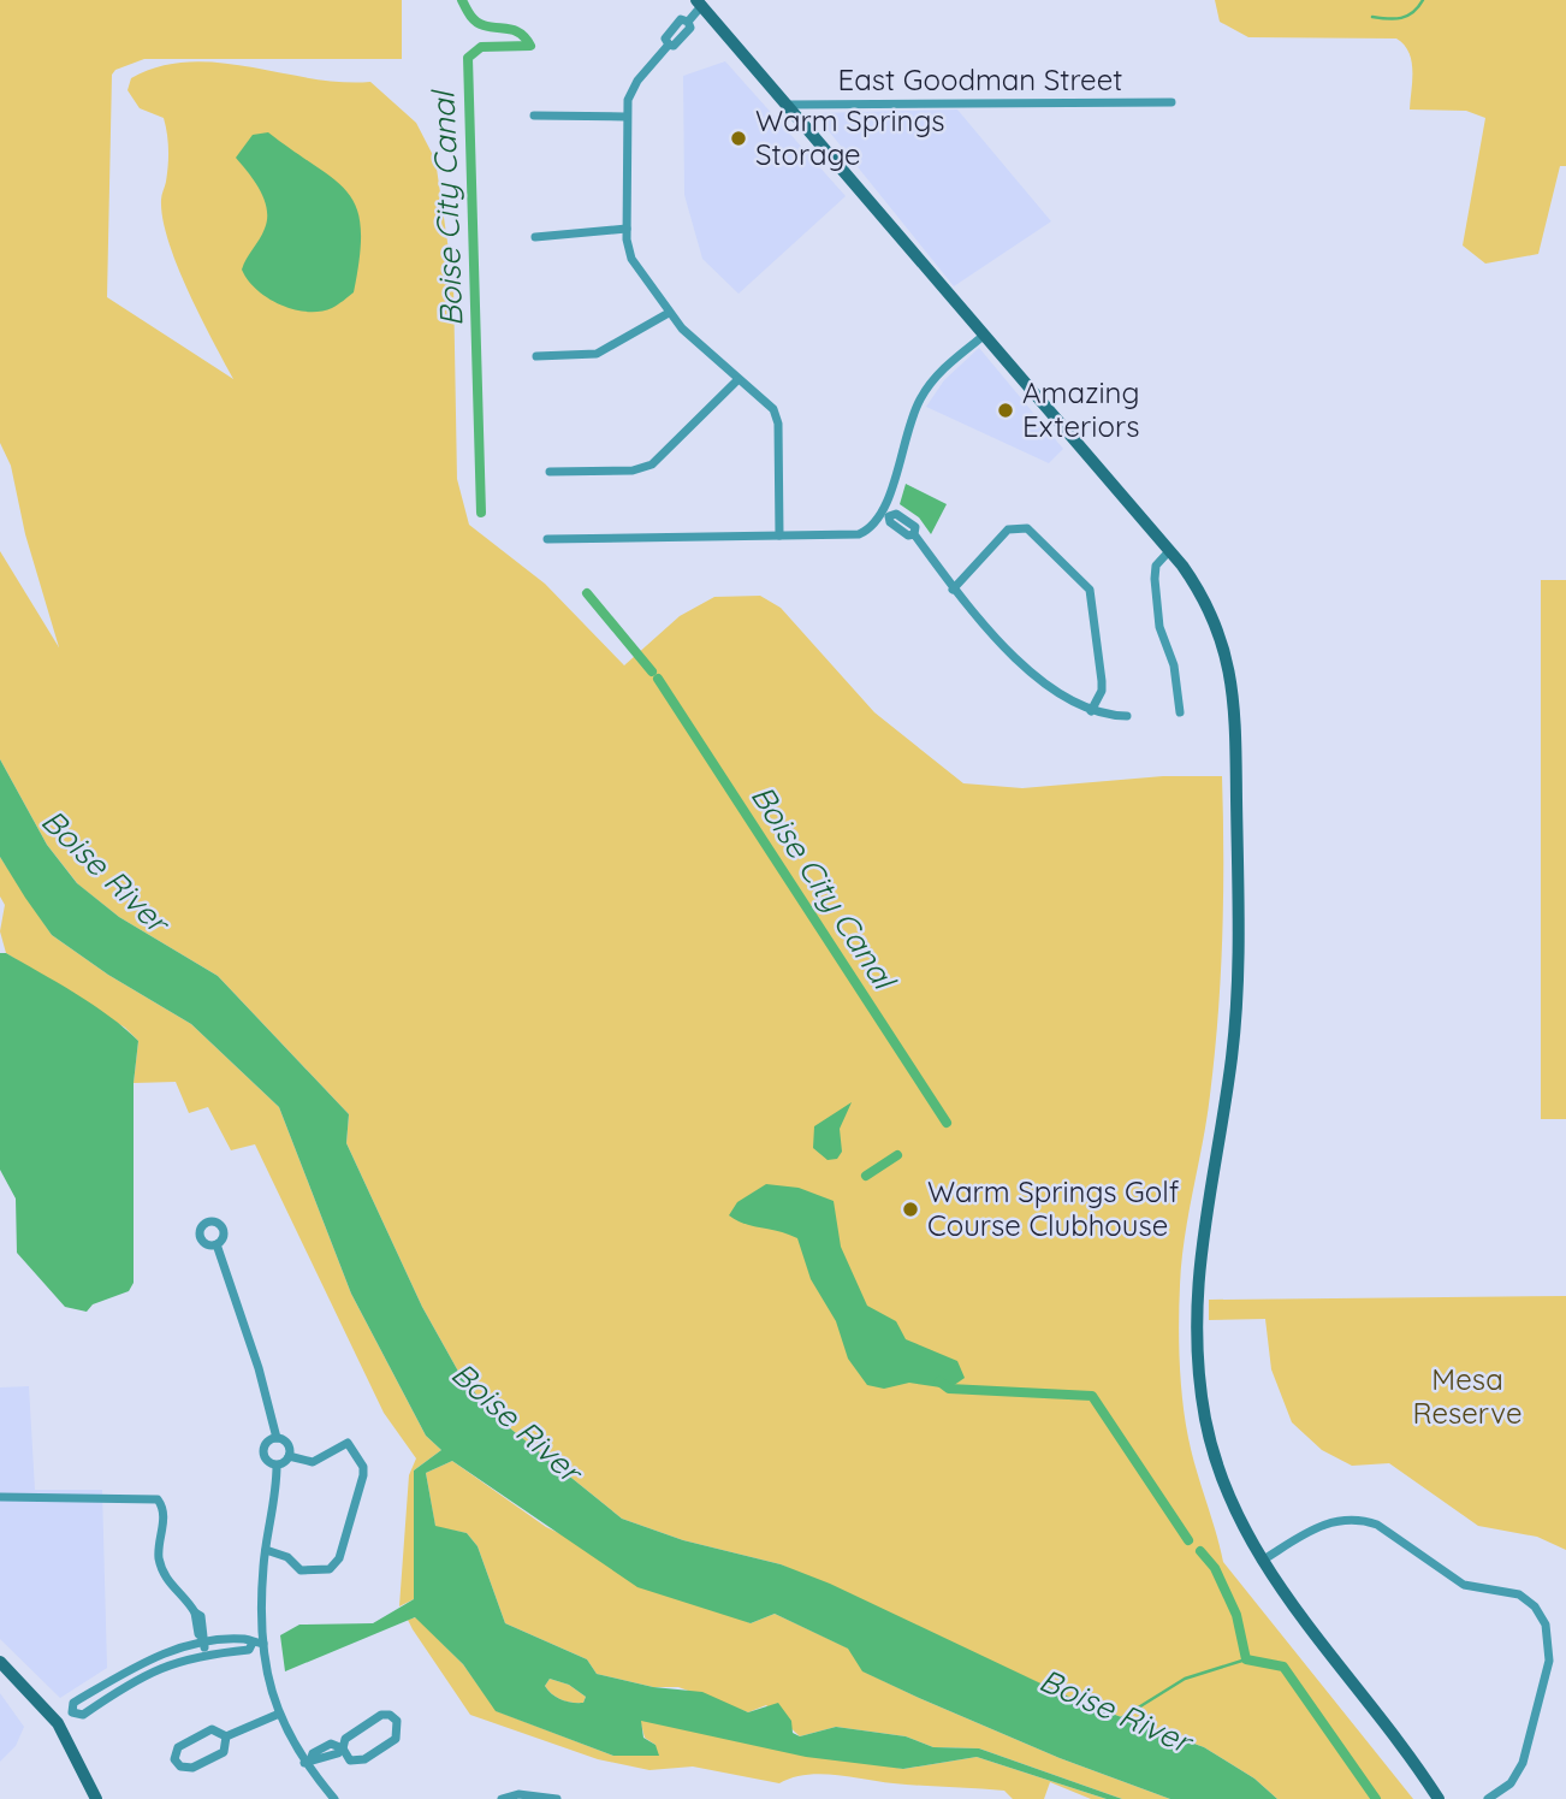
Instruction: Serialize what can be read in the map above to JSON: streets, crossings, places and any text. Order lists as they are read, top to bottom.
{
  "streets": {
    "street": ["East Goodman Street"]
  },
  "water": ["Boise City Canal", "Boise River"],
  "parks": ["Mesa Reserve"],
  "places": ["Warm Springs Storage", "Amazing Exteriors", "Warm Springs Golf Course Clubhouse"]
}
